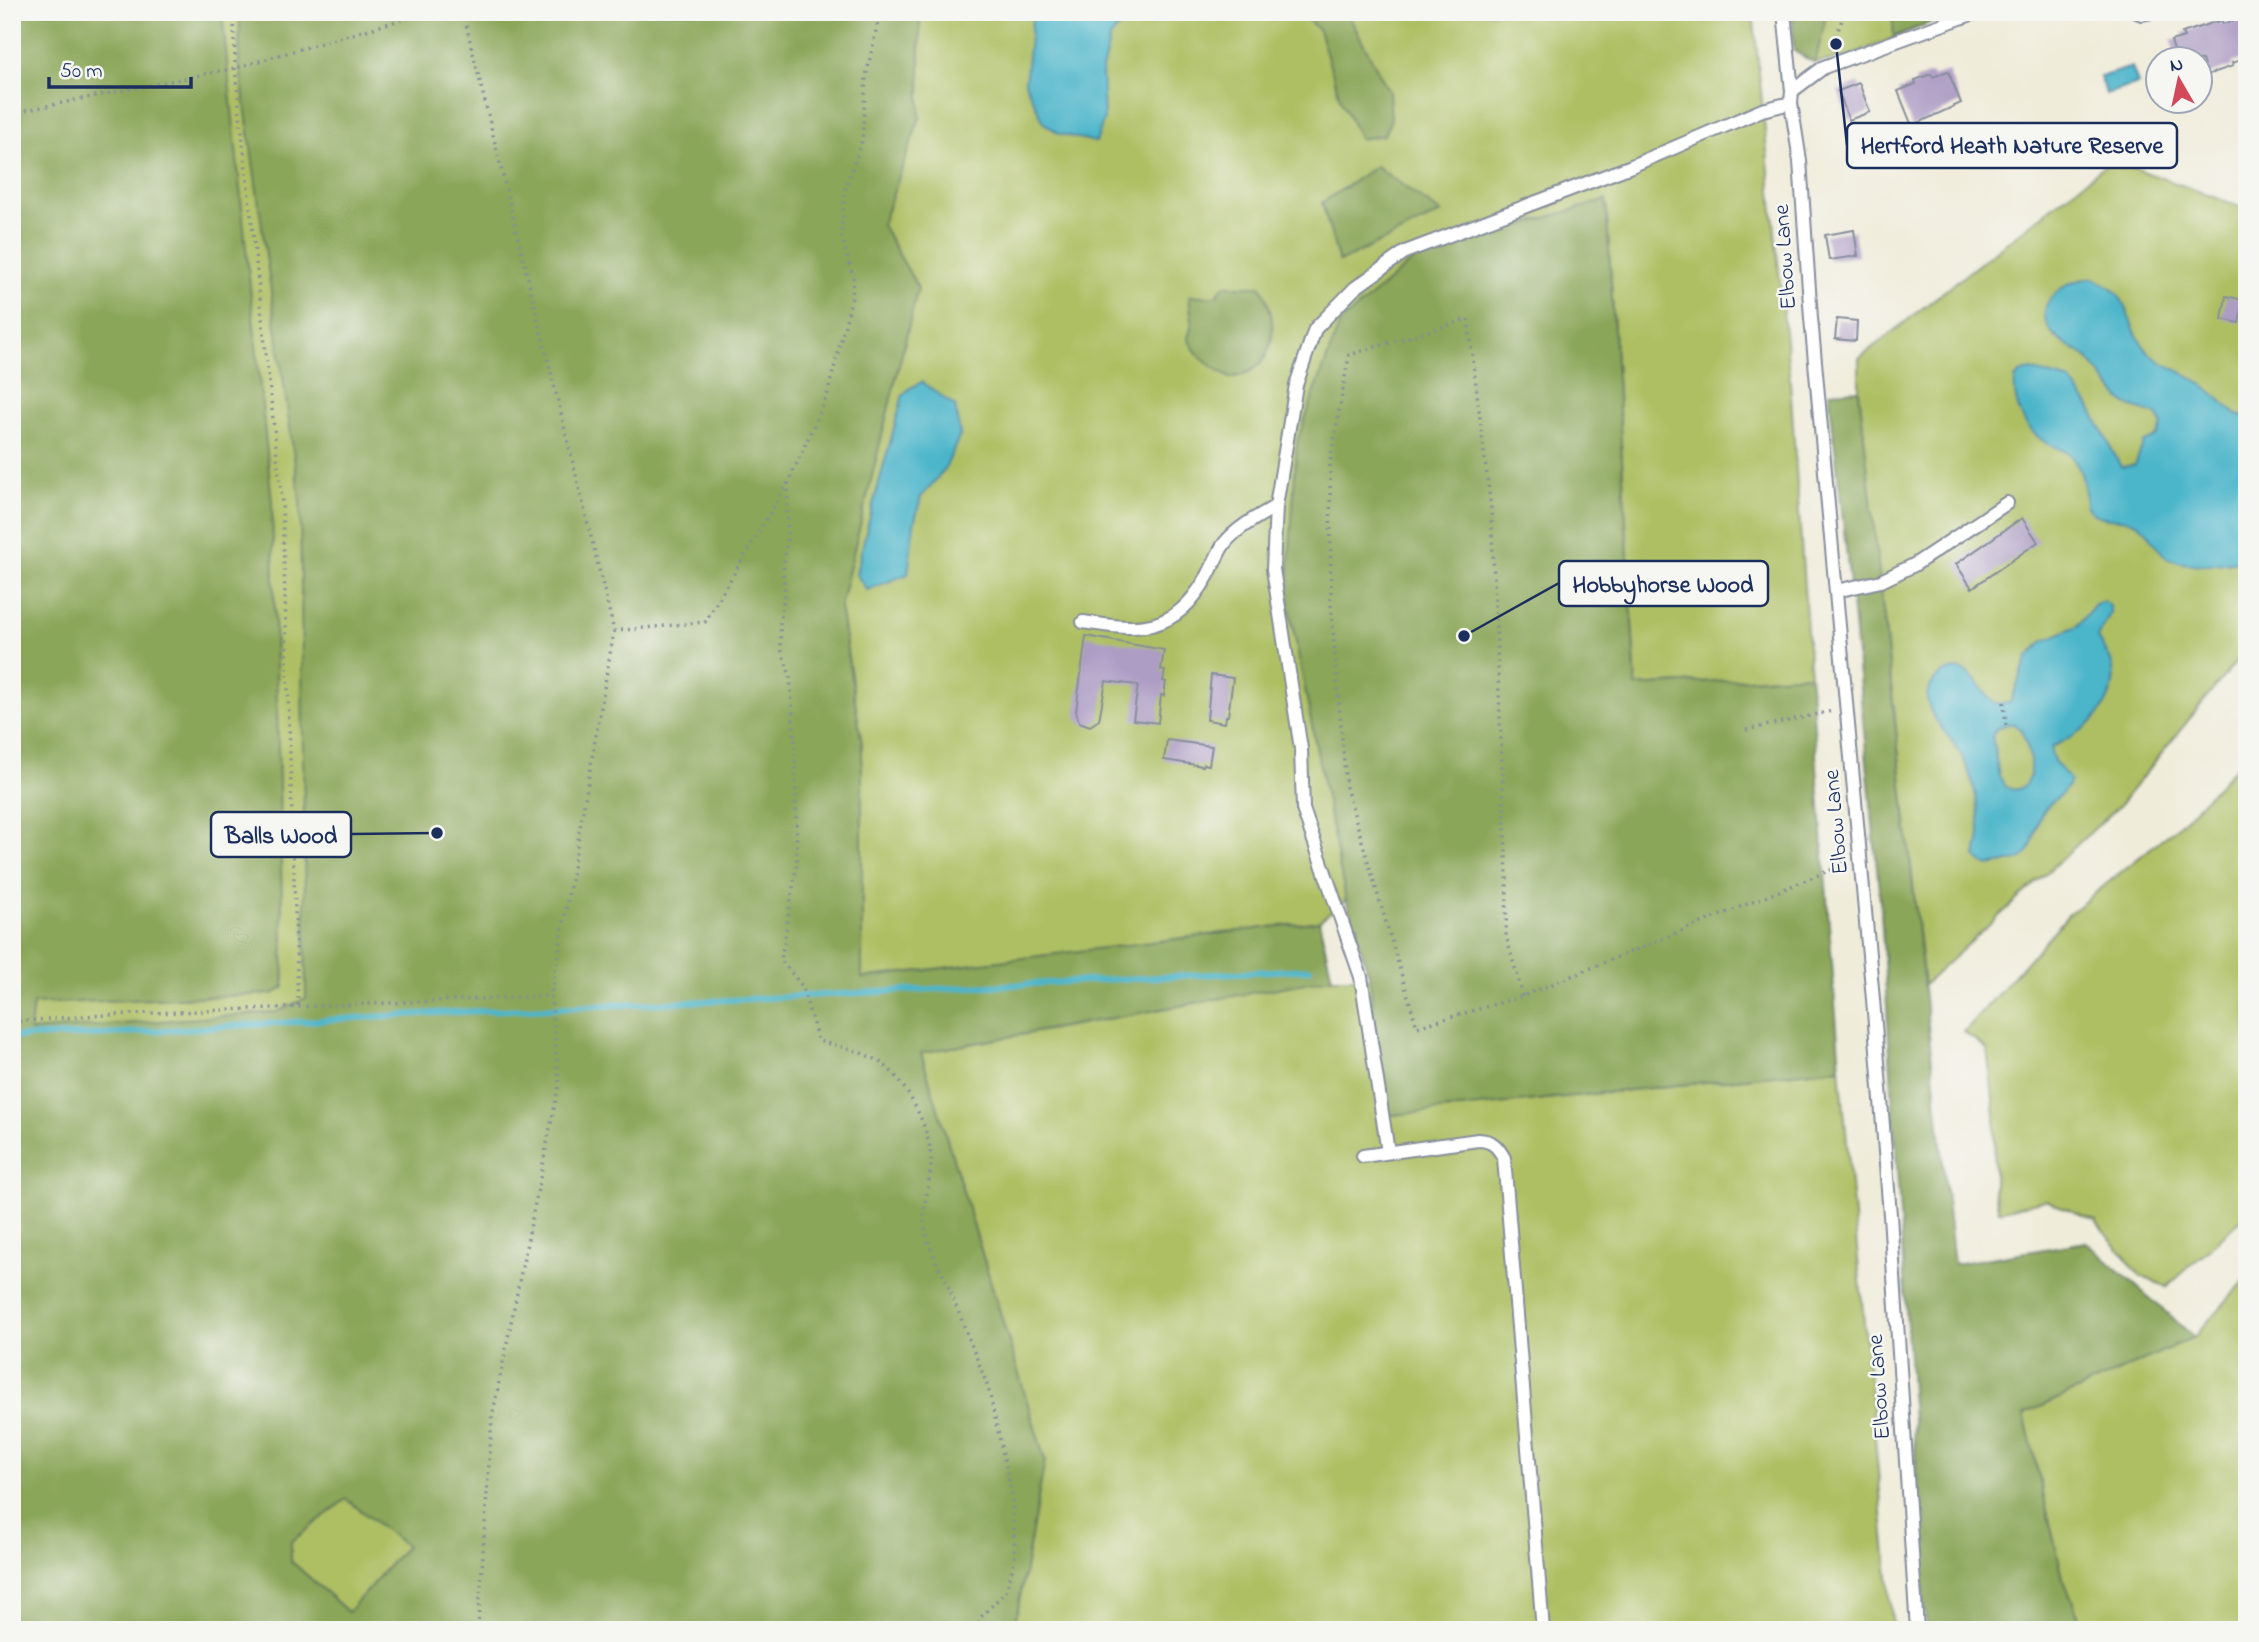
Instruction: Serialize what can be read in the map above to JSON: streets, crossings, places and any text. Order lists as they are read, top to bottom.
{
  "streets": {
    "lane": ["Elbow Lane"]
  },
  "places": ["Hertford Heath Nature Reserve", "Hobbyhorse Wood", "Balls Wood"],
  "scale_bar": "50 m",
  "north": "top"
}
